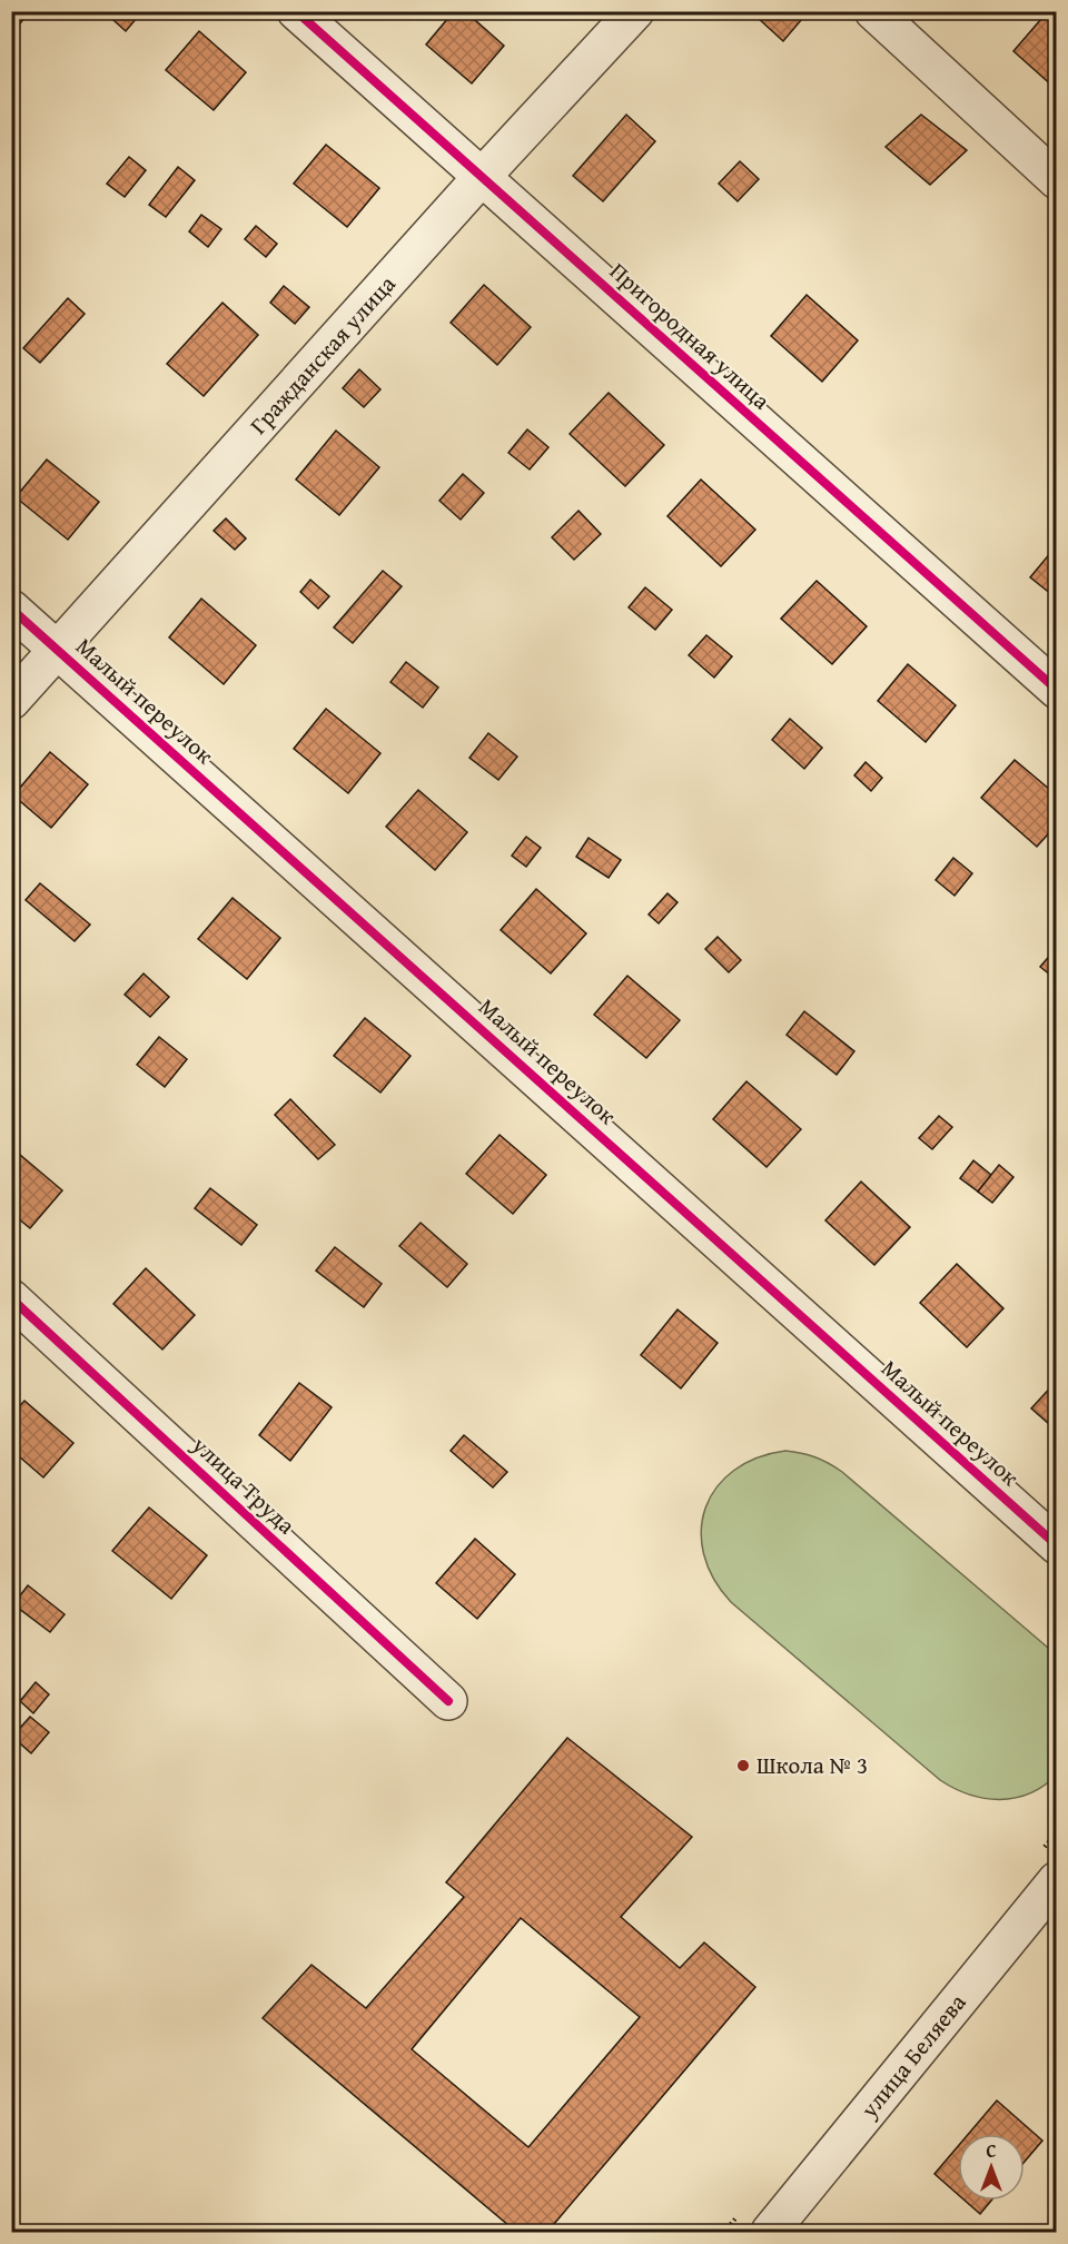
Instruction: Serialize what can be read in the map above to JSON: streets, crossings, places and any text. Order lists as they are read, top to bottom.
{
  "streets": {
    "street": [
      "Пригородная улица",
      "Гражданская улица",
      "Малый переулок",
      "улица Труда",
      "улица Беляева"
    ]
  },
  "crossings": [
    ["Пригородная улица", "Гражданская улица"],
    ["Гражданская улица", "Малый переулок"]
  ],
  "places": ["Школа № 3"],
  "north": "top"
}
